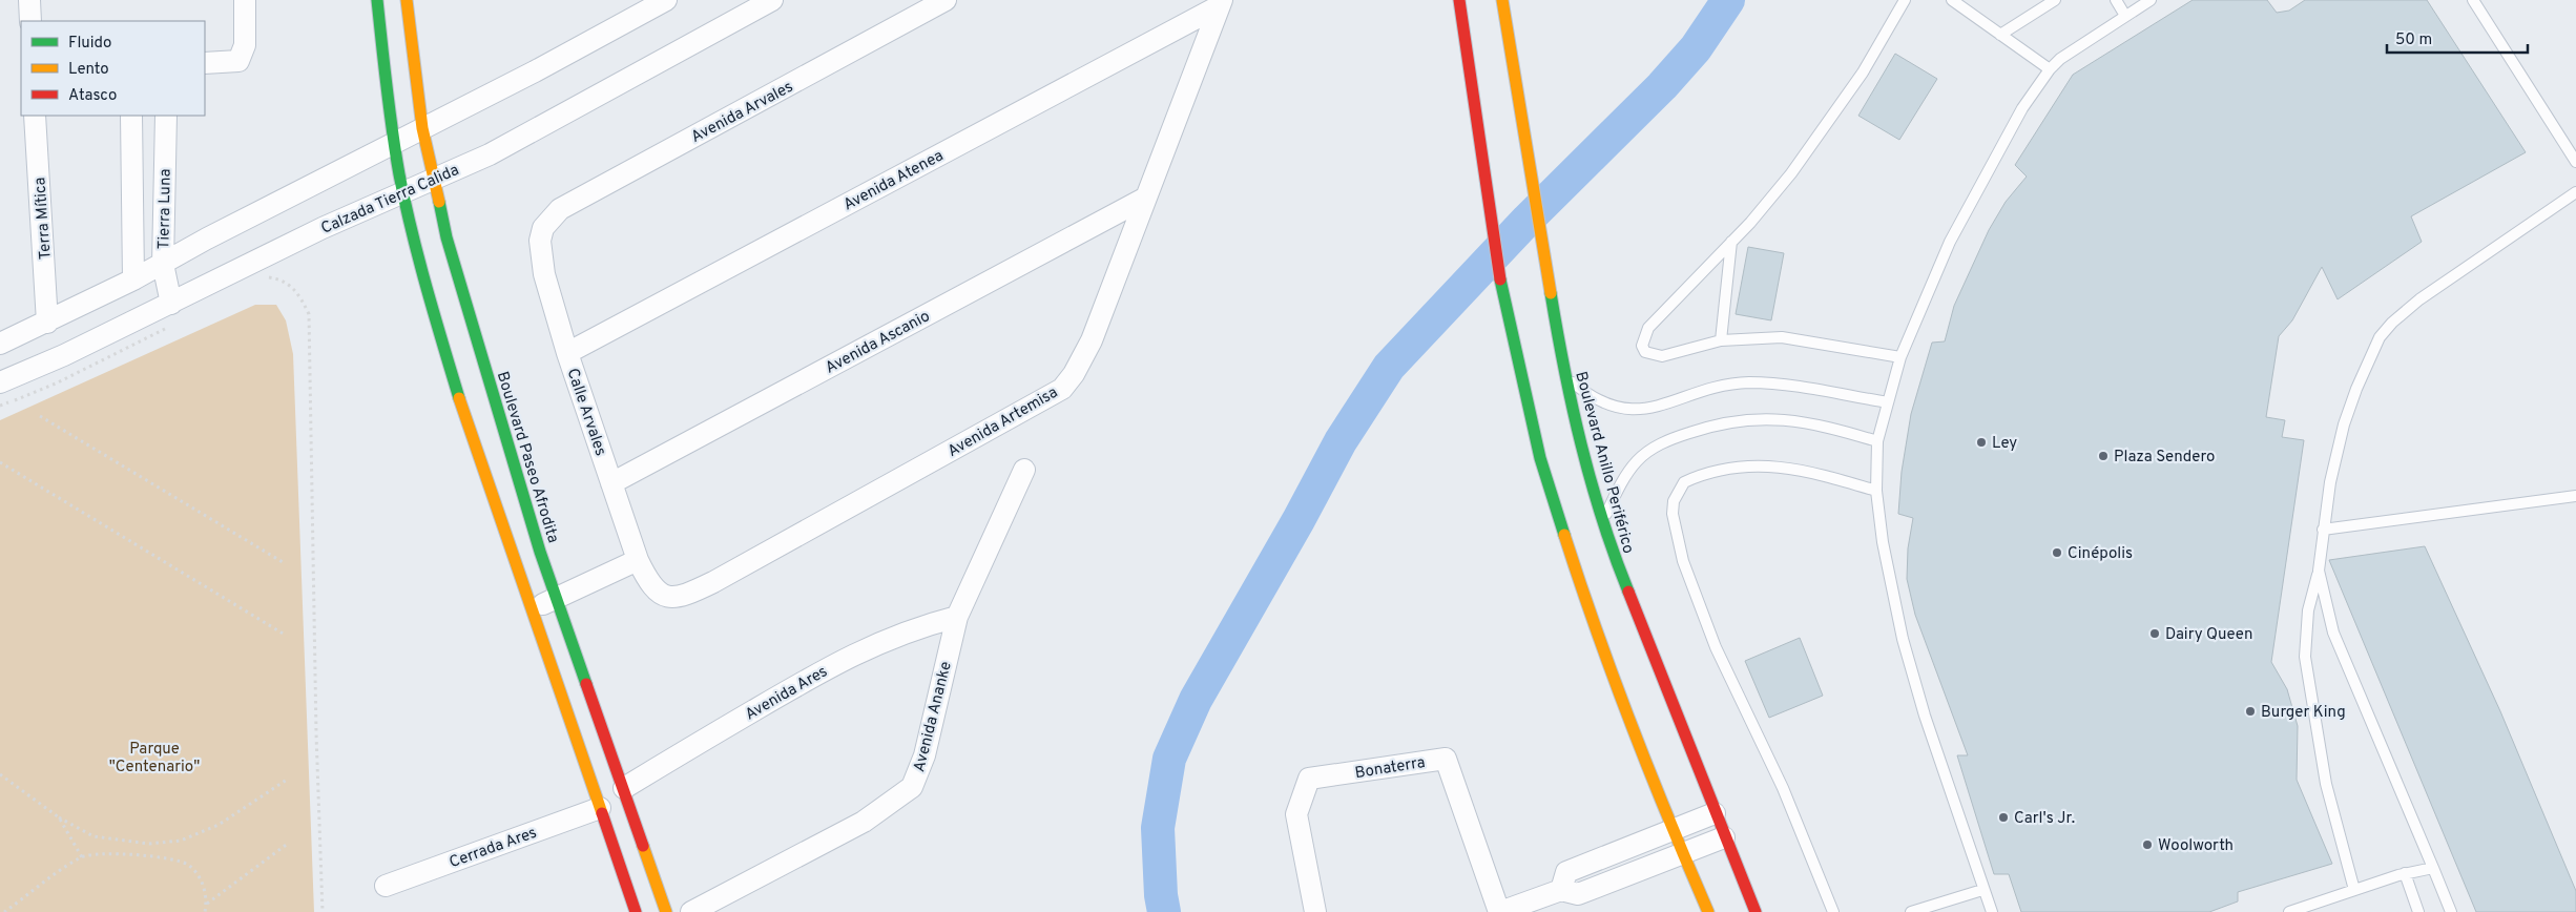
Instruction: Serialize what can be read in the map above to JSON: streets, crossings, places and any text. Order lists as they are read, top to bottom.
{
  "streets": {
    "main road": ["Boulevard Paseo Afrodita", "Boulevard Anillo Periférico"],
    "street": [
      "Avenida Arvales",
      "Avenida Atenea",
      "Calzada Tierra Calida",
      "Tierra Luna",
      "Terra Mítica",
      "Avenida Ascanio",
      "Calle Arvales",
      "Avenida Artemisa",
      "Avenida Ares",
      "Avenida Ananke",
      "Bonaterra",
      "Cerrada Ares"
    ]
  },
  "crossings": [
    ["Avenida Arvales", "Calle Arvales"],
    ["Avenida Atenea", "Calle Arvales"],
    ["Avenida Atenea", "Avenida Artemisa"],
    ["Calzada Tierra Calida", "Tierra Luna"],
    ["Calzada Tierra Calida", "Boulevard Paseo Afrodita"],
    ["Avenida Ascanio", "Calle Arvales"],
    ["Avenida Ascanio", "Avenida Artemisa"],
    ["Calle Arvales", "Avenida Artemisa"],
    ["Boulevard Paseo Afrodita", "Avenida Ares"],
    ["Avenida Ares", "Avenida Ananke"]
  ],
  "parks": ["Parque \"Centenario\""],
  "places": [
    "Ley",
    "Plaza Sendero",
    "Cinépolis",
    "Dairy Queen",
    "Burger King",
    "Carl's Jr.",
    "Woolworth"
  ],
  "legend": ["Fluido", "Lento", "Atasco"],
  "scale_bar": "50 m"
}
